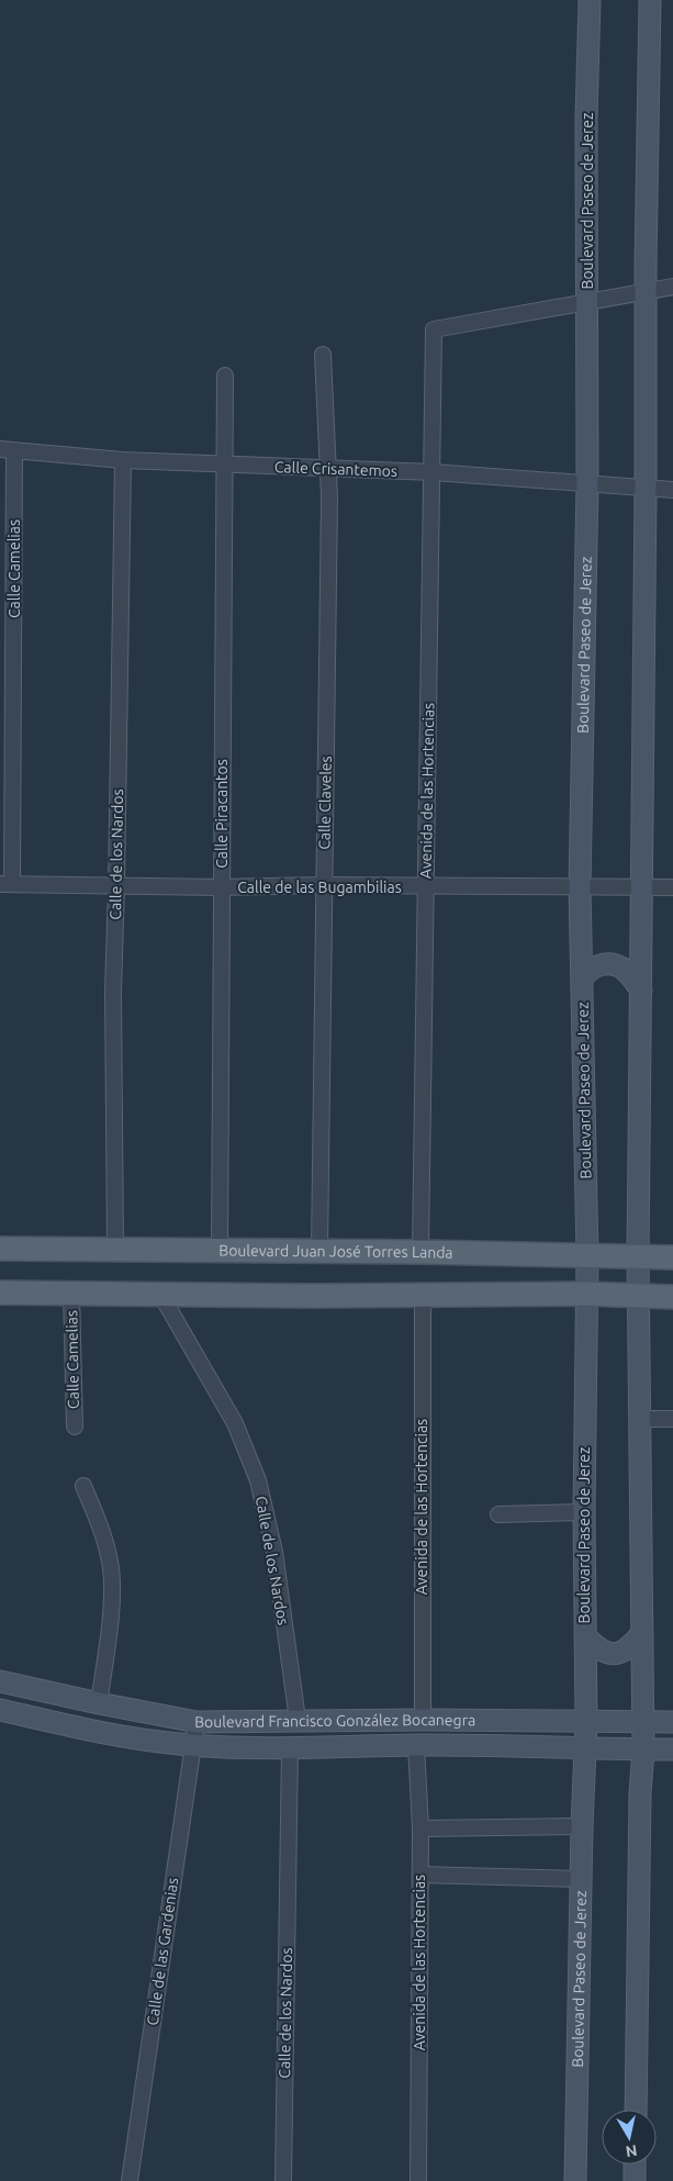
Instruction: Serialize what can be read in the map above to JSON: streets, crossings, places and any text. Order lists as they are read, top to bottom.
{
  "streets": {
    "main road": ["Boulevard Paseo de Jerez", "Boulevard Juan José Torres Landa", "Boulevard Francisco González Bocanegra"],
    "street": [
      "Calle Crisantemos",
      "Calle Camelias",
      "Avenida de las Hortencias",
      "Calle Claveles",
      "Calle Piracantos",
      "Calle de los Nardos",
      "Calle de las Bugambilias",
      "Calle de las Gardenias"
    ]
  },
  "crossings": [
    ["Boulevard Paseo de Jerez", "Calle Crisantemos"],
    ["Boulevard Paseo de Jerez", "Avenida de las Hortencias"],
    ["Boulevard Paseo de Jerez", "Calle de las Bugambilias"],
    ["Boulevard Paseo de Jerez", "Boulevard Juan José Torres Landa"],
    ["Boulevard Paseo de Jerez", "Boulevard Francisco González Bocanegra"],
    ["Calle Crisantemos", "Calle Camelias"],
    ["Calle Crisantemos", "Avenida de las Hortencias"],
    ["Calle Crisantemos", "Calle Claveles"],
    ["Calle Crisantemos", "Calle Piracantos"],
    ["Calle Crisantemos", "Calle de los Nardos"],
    ["Calle Camelias", "Calle de las Bugambilias"],
    ["Avenida de las Hortencias", "Calle de las Bugambilias"],
    ["Avenida de las Hortencias", "Boulevard Juan José Torres Landa"],
    ["Avenida de las Hortencias", "Boulevard Francisco González Bocanegra"],
    ["Calle Claveles", "Calle de las Bugambilias"],
    ["Calle Claveles", "Boulevard Juan José Torres Landa"],
    ["Calle Piracantos", "Calle de las Bugambilias"],
    ["Calle Piracantos", "Boulevard Juan José Torres Landa"],
    ["Calle de los Nardos", "Calle de las Bugambilias"],
    ["Calle de los Nardos", "Boulevard Juan José Torres Landa"],
    ["Calle de los Nardos", "Boulevard Francisco González Bocanegra"],
    ["Boulevard Francisco González Bocanegra", "Calle de las Gardenias"]
  ],
  "north": "bottom"
}
